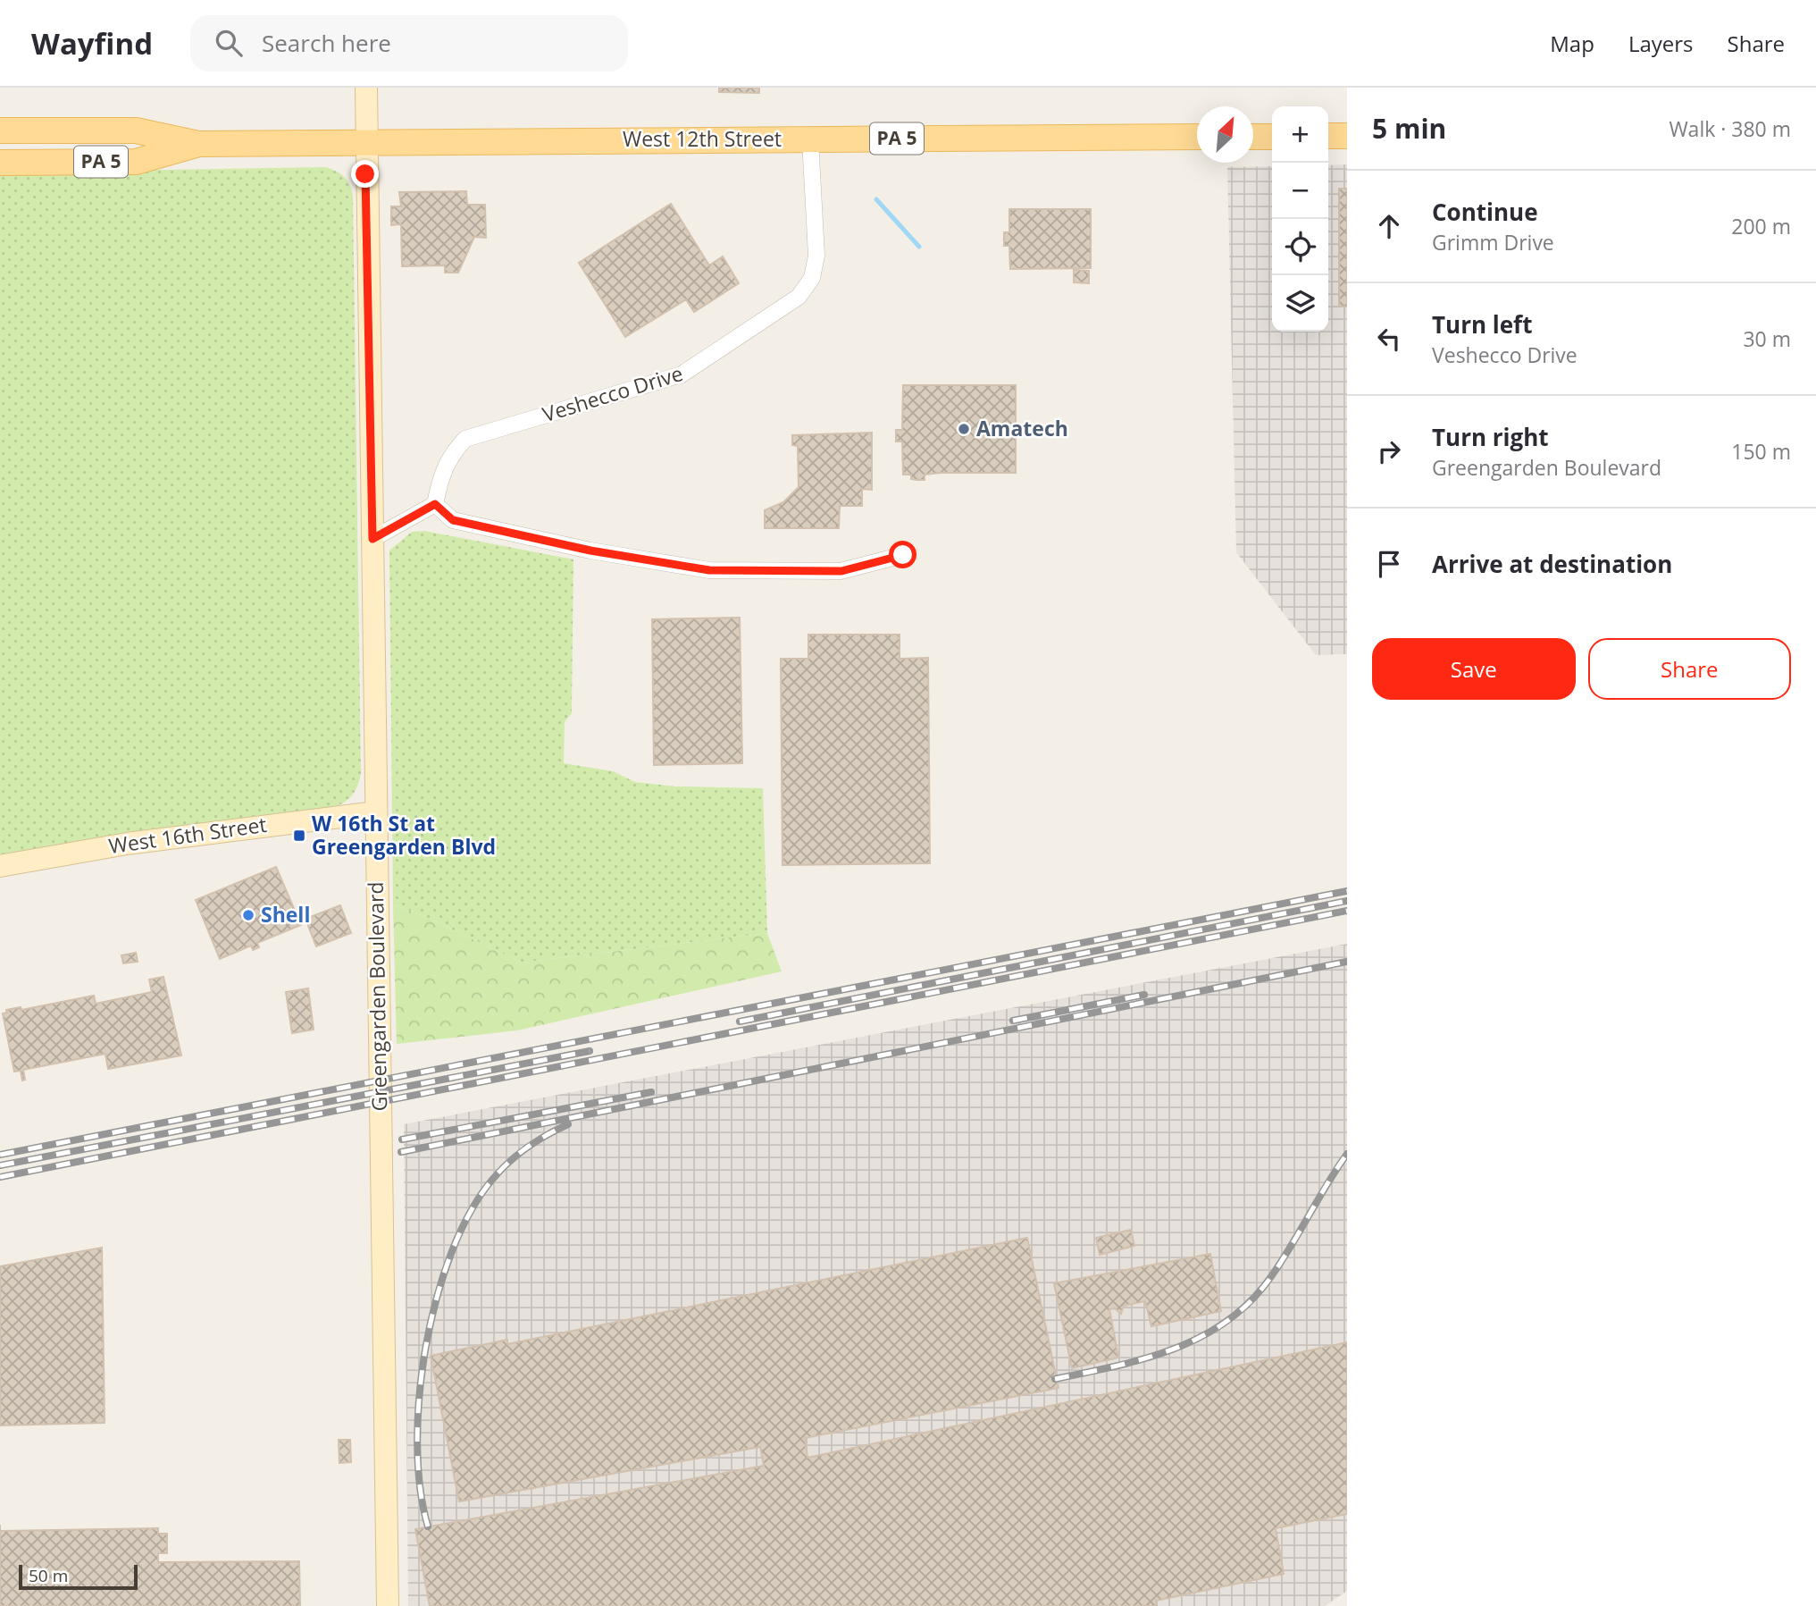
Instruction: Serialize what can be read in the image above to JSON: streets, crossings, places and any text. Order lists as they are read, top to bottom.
{
  "streets": {
    "main road": ["PA 5", "West 12th Street"],
    "street": ["Veshecco Drive", "West 16th Street", "Greengarden Boulevard"]
  },
  "crossings": [
    ["West 12th Street", "Veshecco Drive"],
    ["West 12th Street", "Greengarden Boulevard"],
    ["West 16th Street", "Greengarden Boulevard"]
  ],
  "places": {
    "other": ["Amatech", "Shell"],
    "transit": ["W 16th St at Greengarden Blvd"]
  },
  "scale_bar": "50 m",
  "north": "top right",
  "page": {
    "header": "Wayfind",
    "search": "Search here",
    "nav": ["Map", "Layers", "Share"],
    "heading": ["5 min", "Walk · 380 m"],
    "map_buttons": ["+", "−"],
    "list": [
      ["Continue", "Grimm Drive", "200 m"],
      ["Turn left", "Veshecco Drive", "30 m"],
      ["Turn right", "Greengarden Boulevard", "150 m"],
      "Arrive at destination"
    ],
    "buttons": ["Save", "Share"],
    "scale": "50 m"
  }
}
